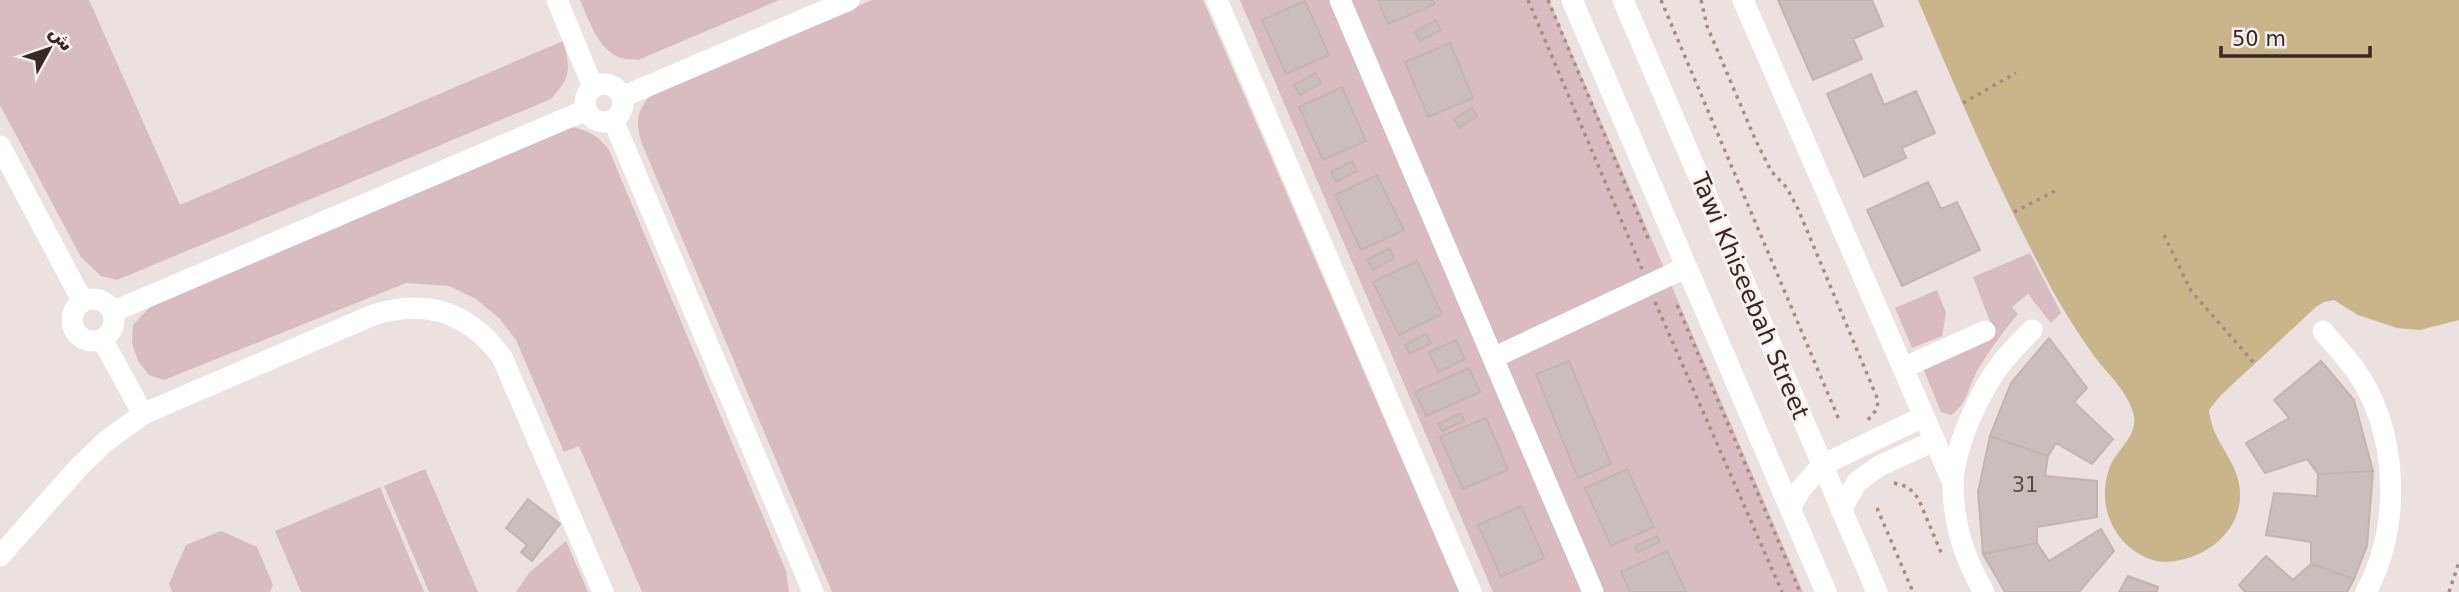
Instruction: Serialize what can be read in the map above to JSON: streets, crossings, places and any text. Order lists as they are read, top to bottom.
{
  "streets": {
    "street": ["Tawi Khiseebah Street"]
  },
  "house_numbers": ["31"],
  "scale_bar": "50 m",
  "north": "top right"
}
